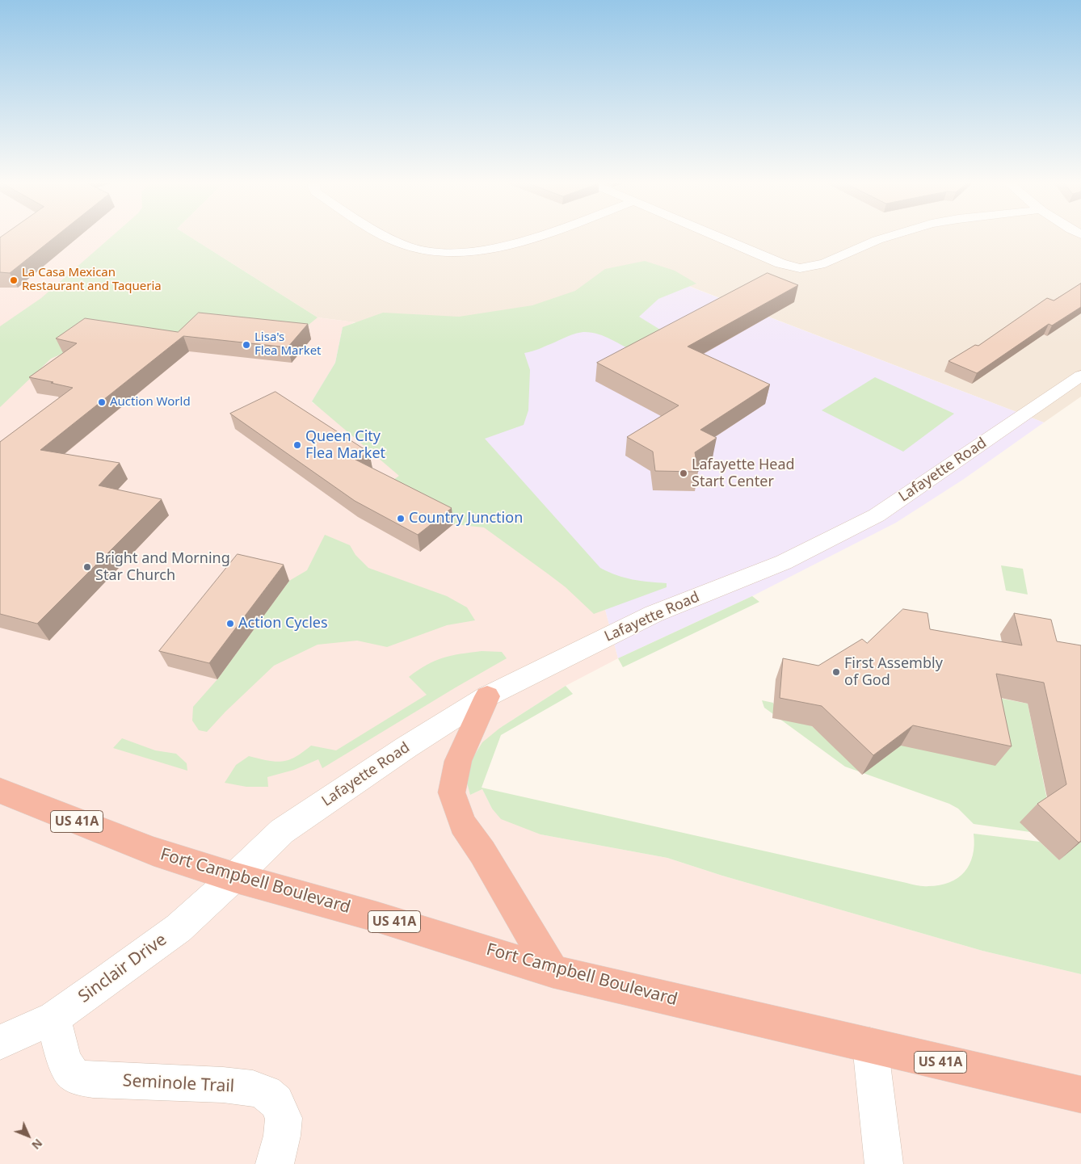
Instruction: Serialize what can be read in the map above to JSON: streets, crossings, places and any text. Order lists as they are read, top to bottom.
{
  "streets": {
    "highway": ["US 41A", "Fort Campbell Boulevard"],
    "street": ["Lafayette Road", "Sinclair Drive", "Seminole Trail"]
  },
  "crossings": [
    ["Lafayette Road", "Fort Campbell Boulevard"],
    ["Lafayette Road", "Sinclair Drive"],
    ["Fort Campbell Boulevard", "Sinclair Drive"],
    ["Sinclair Drive", "Seminole Trail"]
  ],
  "places": [
    "La Casa Mexican Restaurant and Taqueria",
    "Lisa's Flea Market",
    "Auction World",
    "Queen City Flea Market",
    "Lafayette Head Start Center",
    "Country Junction",
    "Bright and Morning Star Church",
    "Action Cycles",
    "First Assembly of God"
  ],
  "north": "bottom right"
}
